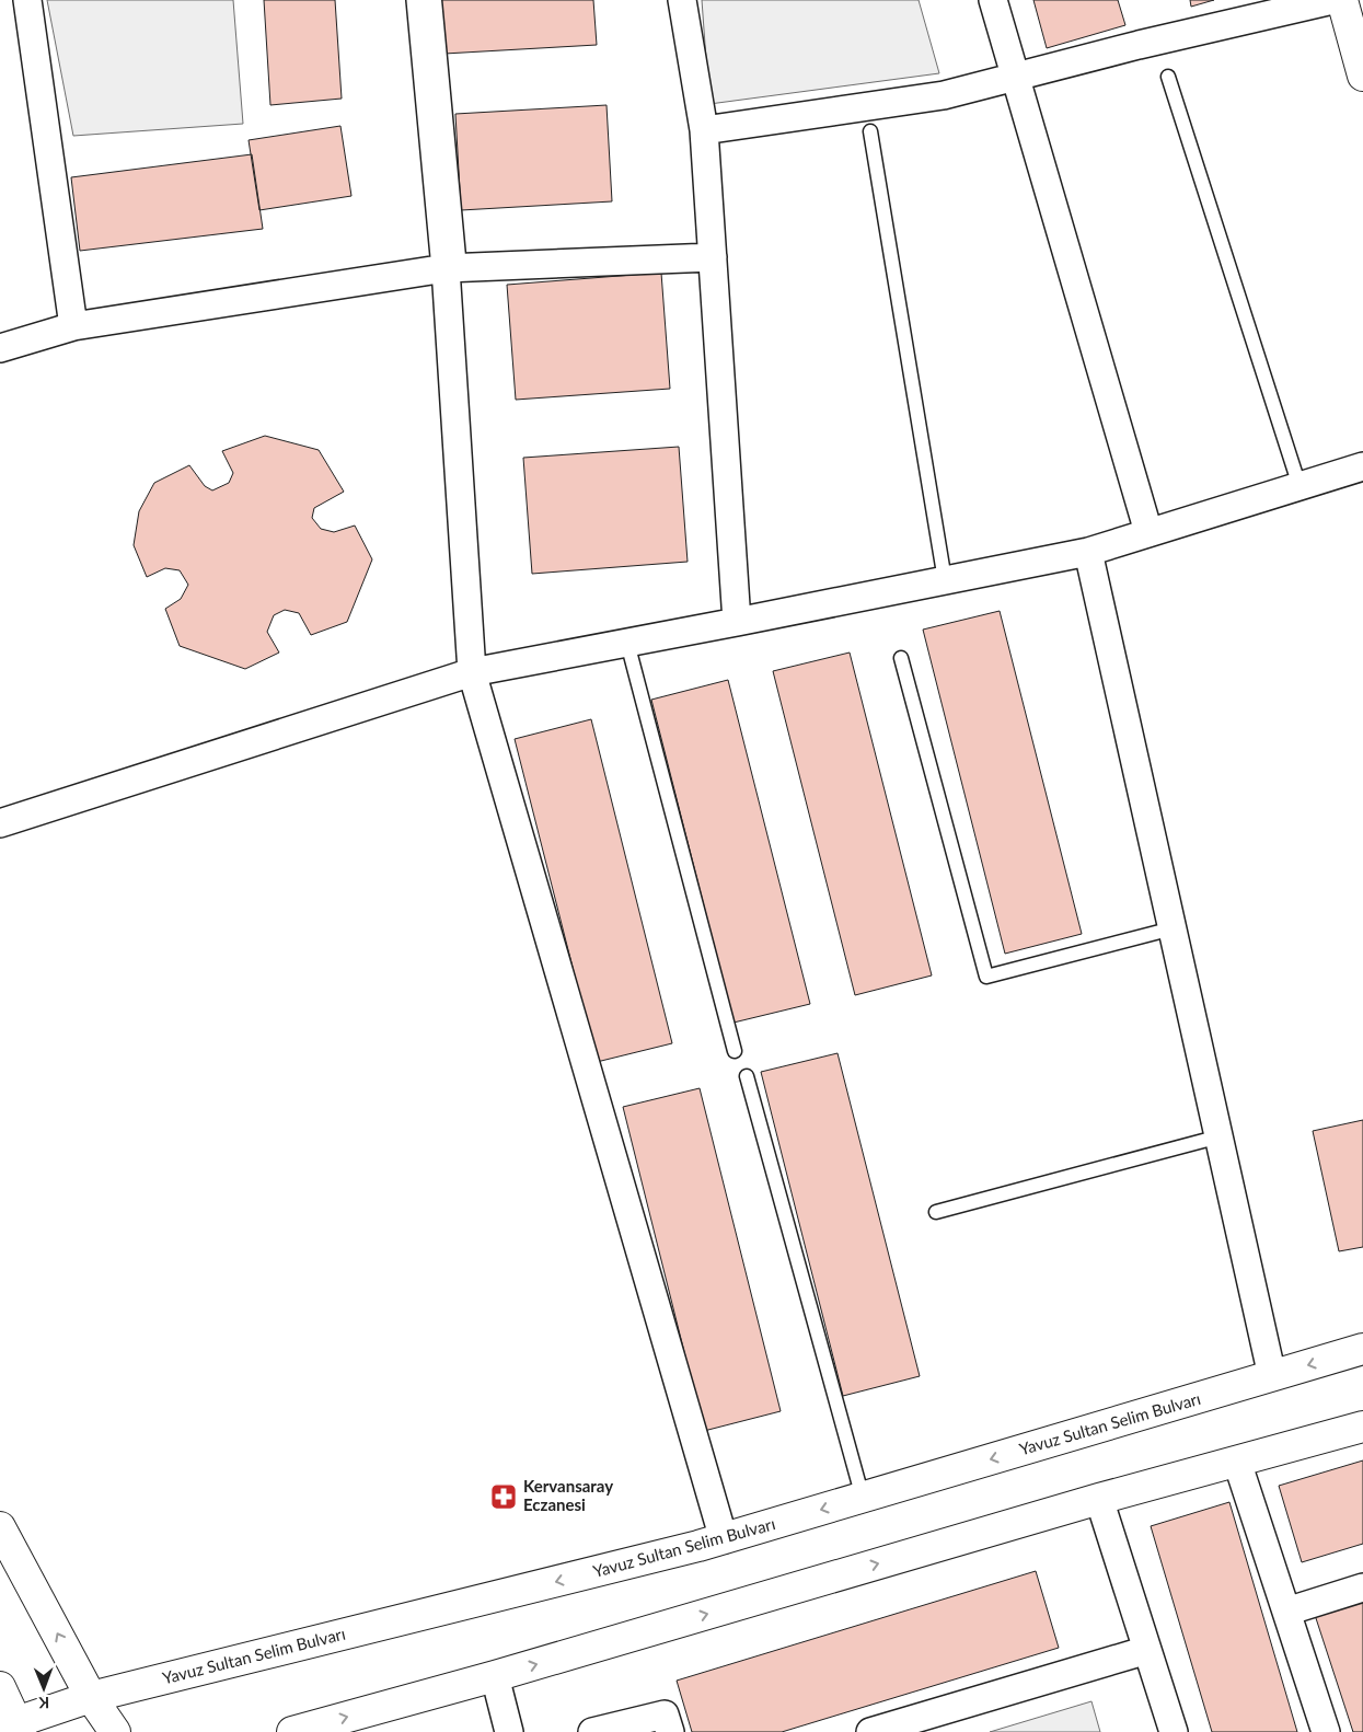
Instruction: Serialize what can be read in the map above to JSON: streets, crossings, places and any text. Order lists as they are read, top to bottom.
{
  "streets": {
    "main road": ["Yavuz Sultan Selim Bulvarı"]
  },
  "places": {
    "pharmacy": ["Kervansaray Eczanesi"]
  },
  "north": "bottom"
}
